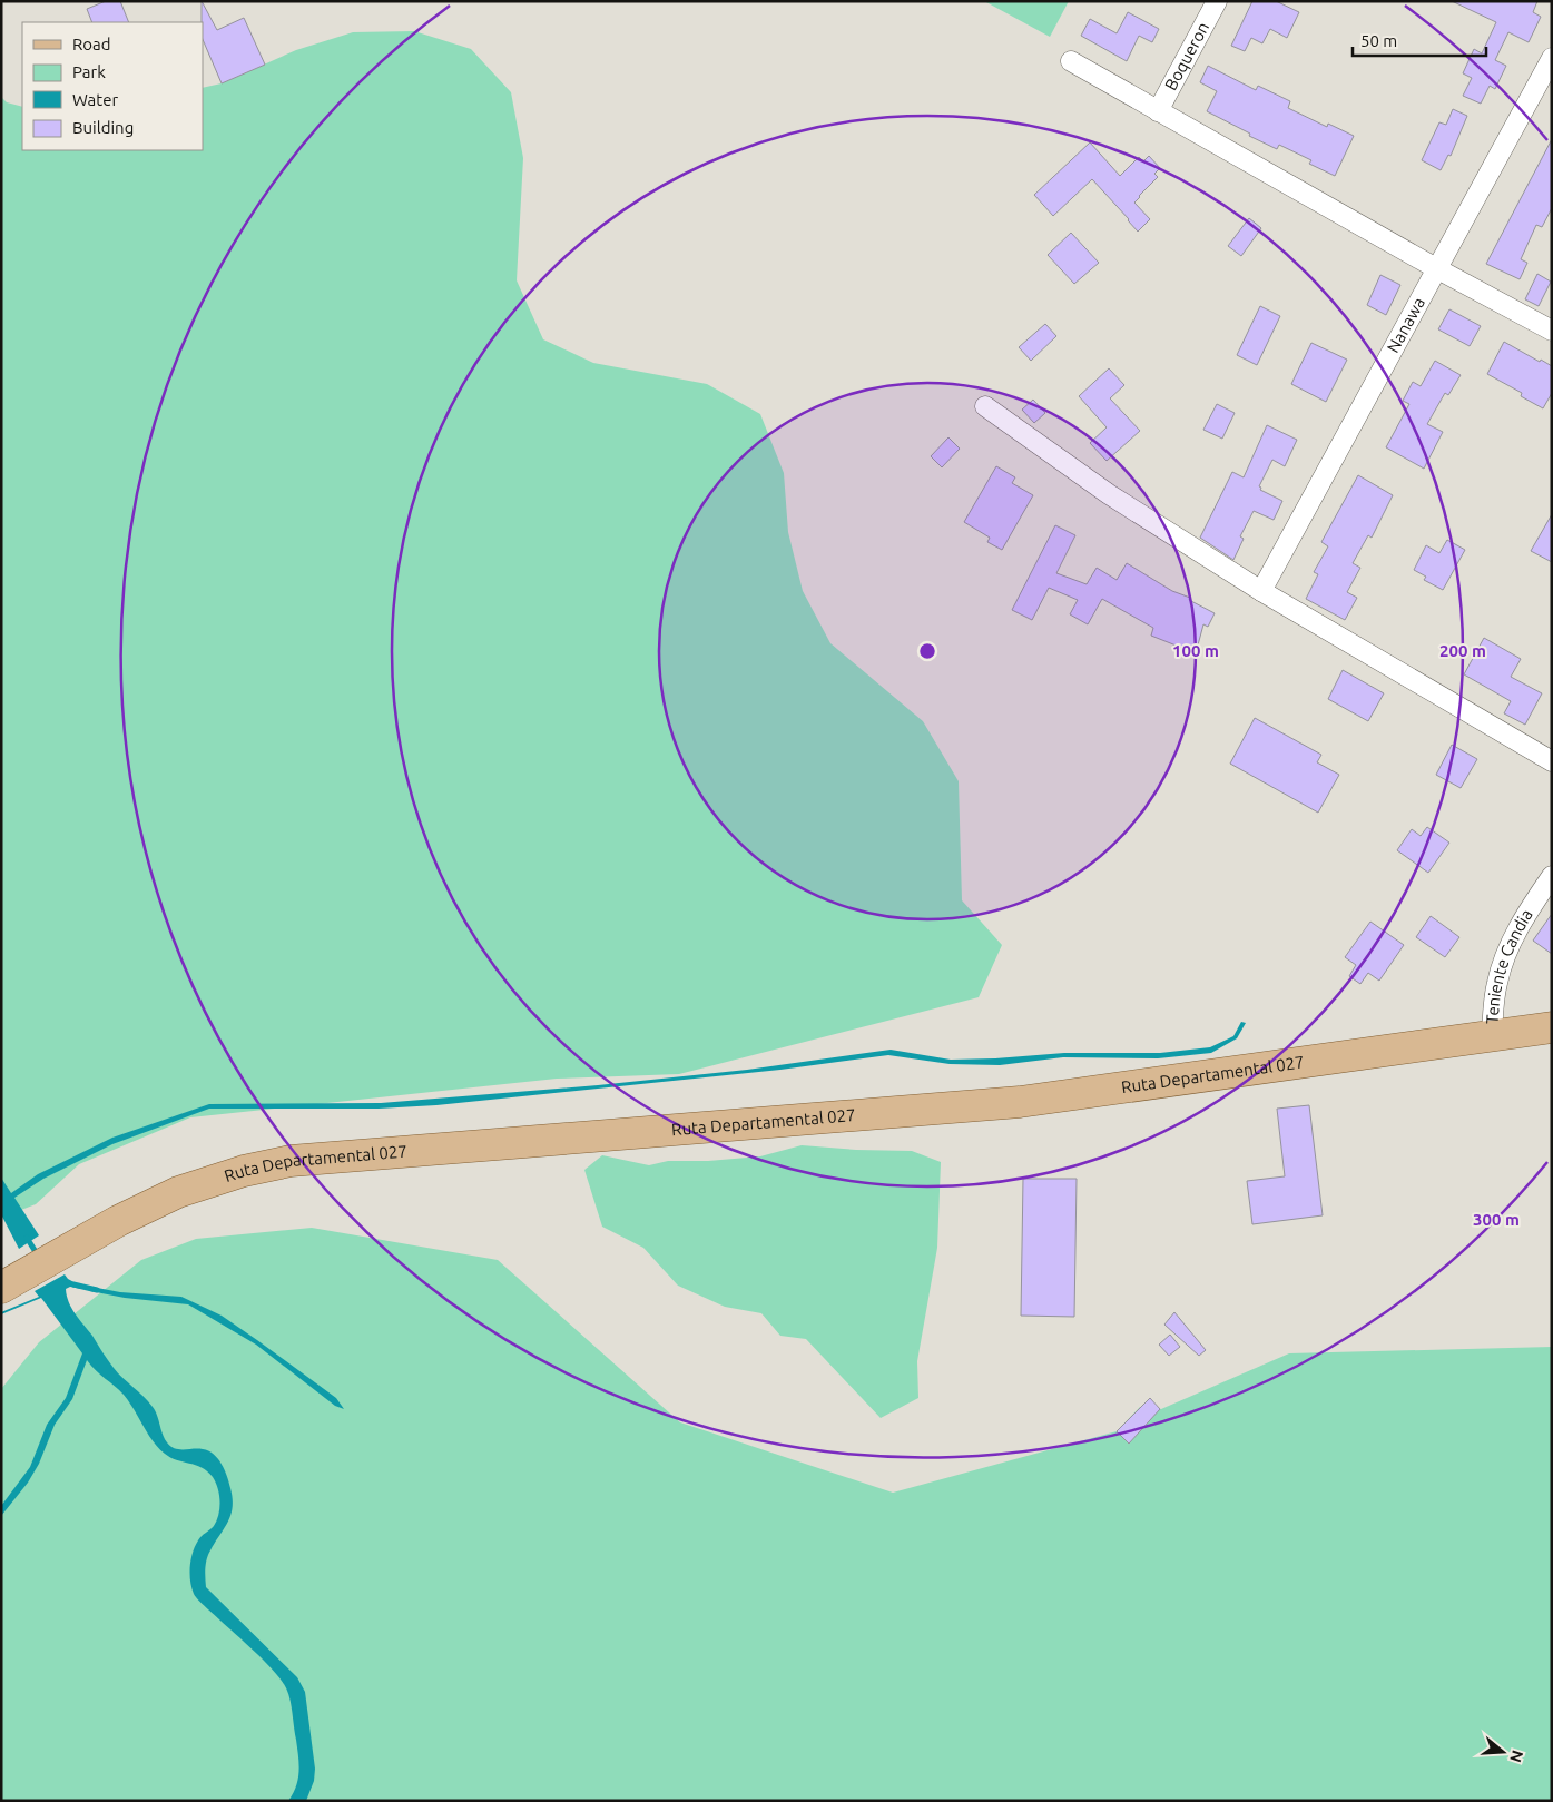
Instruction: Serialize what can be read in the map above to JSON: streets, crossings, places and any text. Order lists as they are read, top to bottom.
{
  "streets": {
    "main road": ["Ruta Departamental 027"],
    "street": ["Boqueron", "Nanawa", "Teniente Candia"]
  },
  "crossings": [
    ["Teniente Candia", "Ruta Departamental 027"]
  ],
  "legend": [
    "Road",
    "Park",
    "Water",
    "Building"
  ],
  "scale_bar": "50 m",
  "north": "right",
  "rings": ["100 m", "200 m", "300 m"]
}
